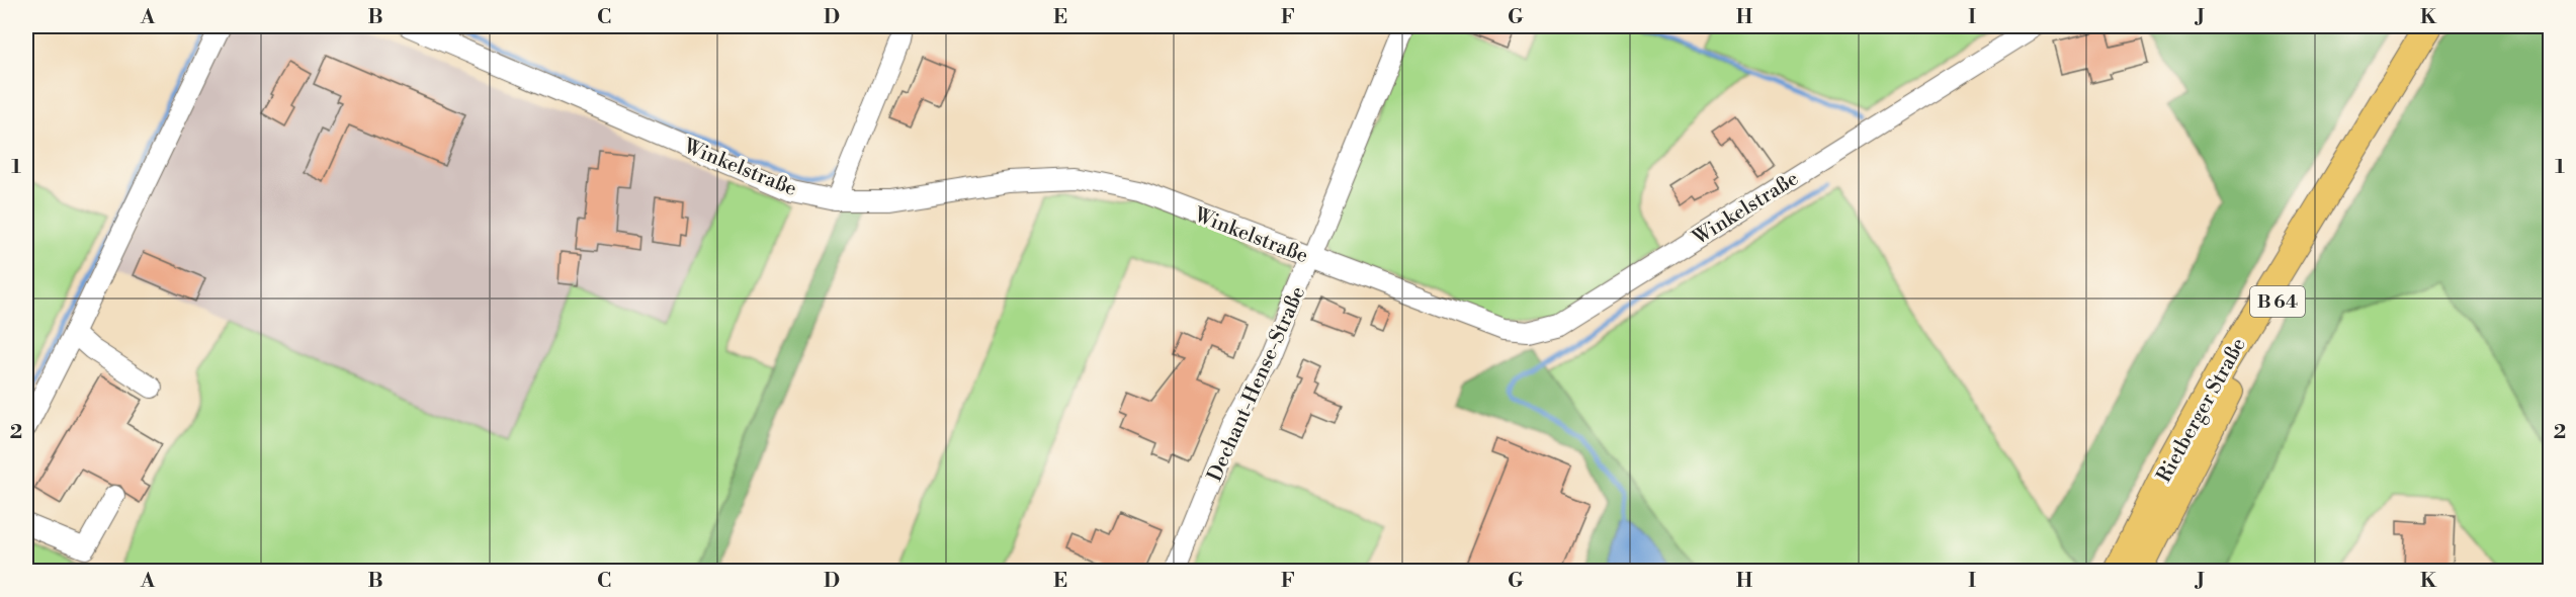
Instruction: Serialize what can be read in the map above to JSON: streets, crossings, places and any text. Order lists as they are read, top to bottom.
{
  "streets": {
    "main road": ["B 64", "Rietberger Straße"],
    "street": ["Winkelstraße", "Dechant-Hense-Straße"]
  },
  "crossings": [
    ["Winkelstraße", "Dechant-Hense-Straße"]
  ],
  "grid": {
    "columns": [
      "A",
      "B",
      "C",
      "D",
      "E",
      "F",
      "G",
      "H",
      "I",
      "J",
      "K"
    ],
    "rows": ["1", "2"]
  }
}
